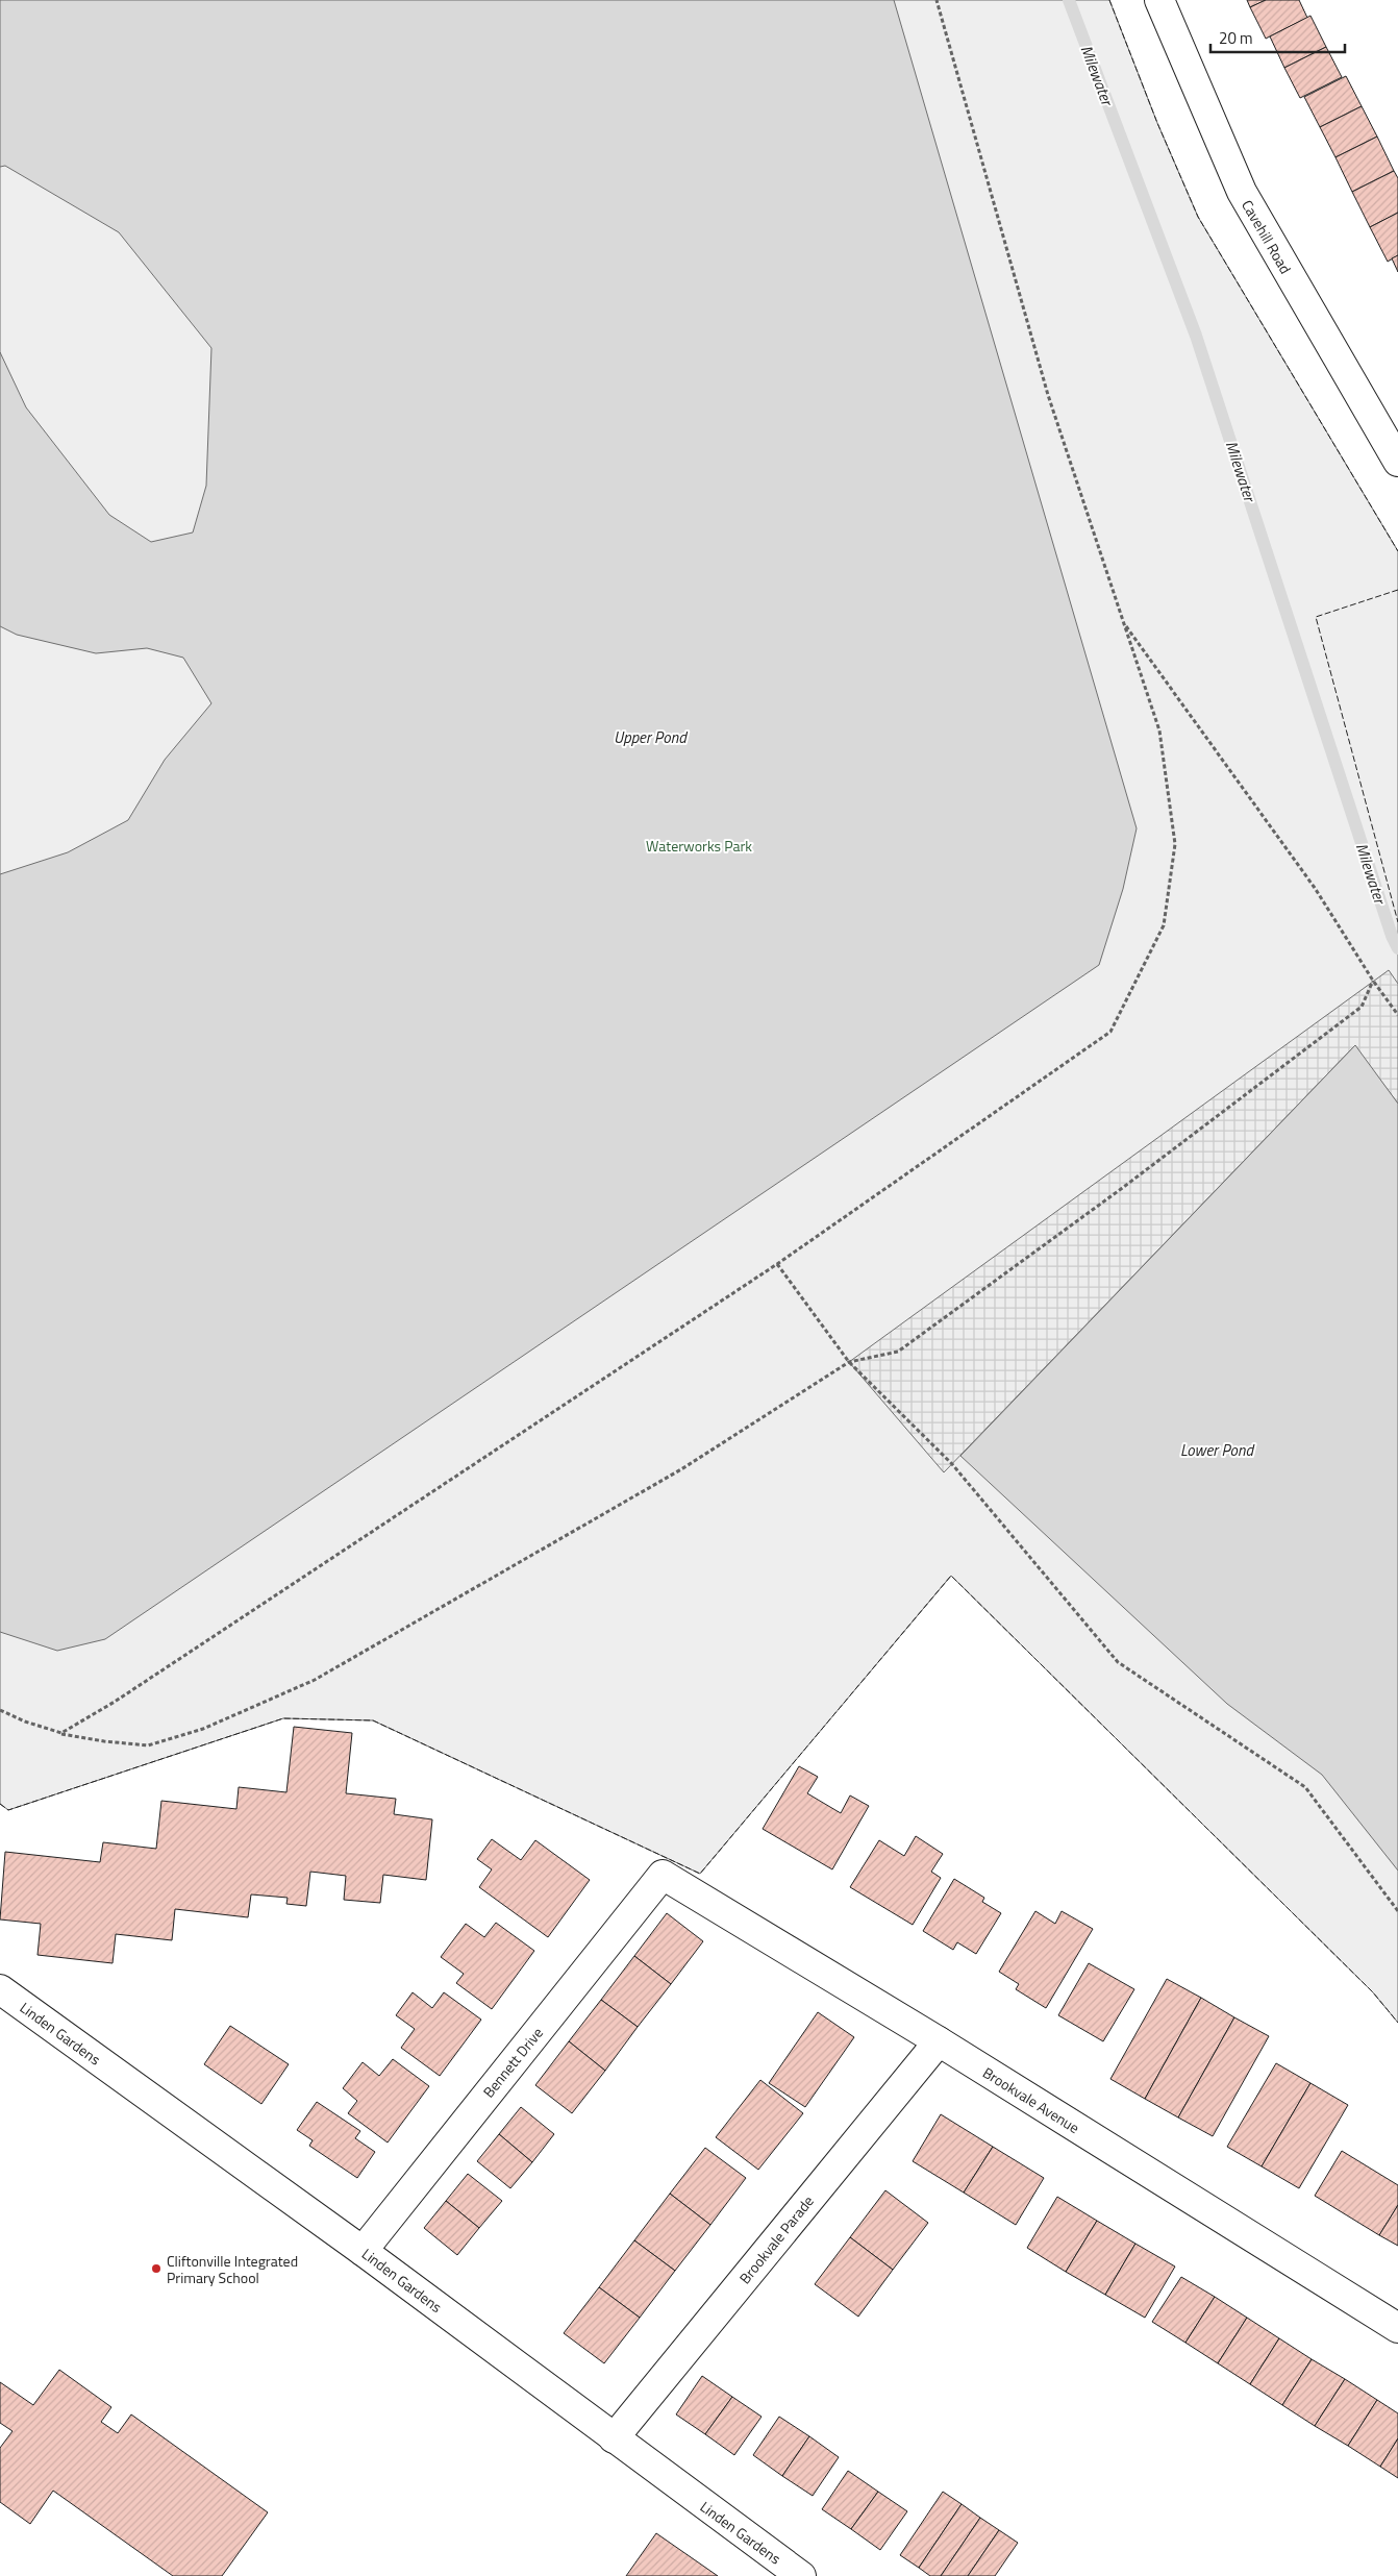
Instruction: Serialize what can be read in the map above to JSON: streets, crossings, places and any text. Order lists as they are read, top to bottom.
{
  "streets": {
    "street": [
      "Cavehill Road",
      "Linden Gardens",
      "Bennett Drive",
      "Brookvale Avenue",
      "Brookvale Parade"
    ]
  },
  "crossings": [
    ["Linden Gardens", "Bennett Drive"],
    ["Linden Gardens", "Brookvale Parade"],
    ["Bennett Drive", "Brookvale Avenue"],
    ["Brookvale Avenue", "Brookvale Parade"]
  ],
  "water": ["Milewater", "Upper Pond", "Lower Pond"],
  "parks": ["Waterworks Park"],
  "places": ["Cliftonville Integrated Primary School"],
  "scale_bar": "20 m"
}
